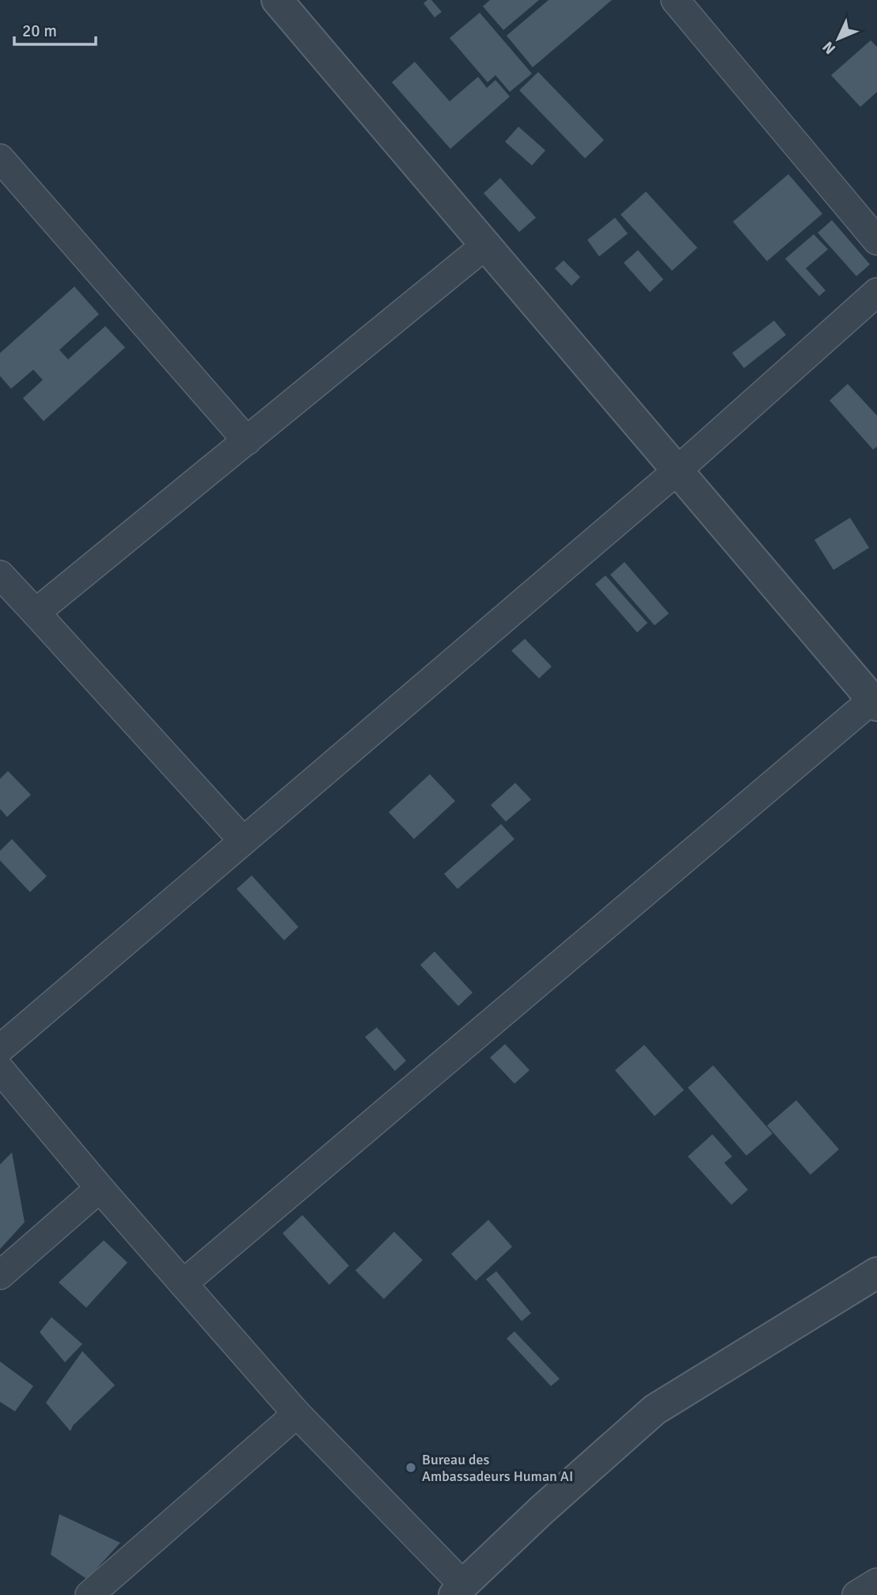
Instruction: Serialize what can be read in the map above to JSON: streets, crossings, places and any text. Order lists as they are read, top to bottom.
{
  "places": ["Bureau des Ambassadeurs Human AI"],
  "scale_bar": "20 m",
  "north": "bottom left"
}
